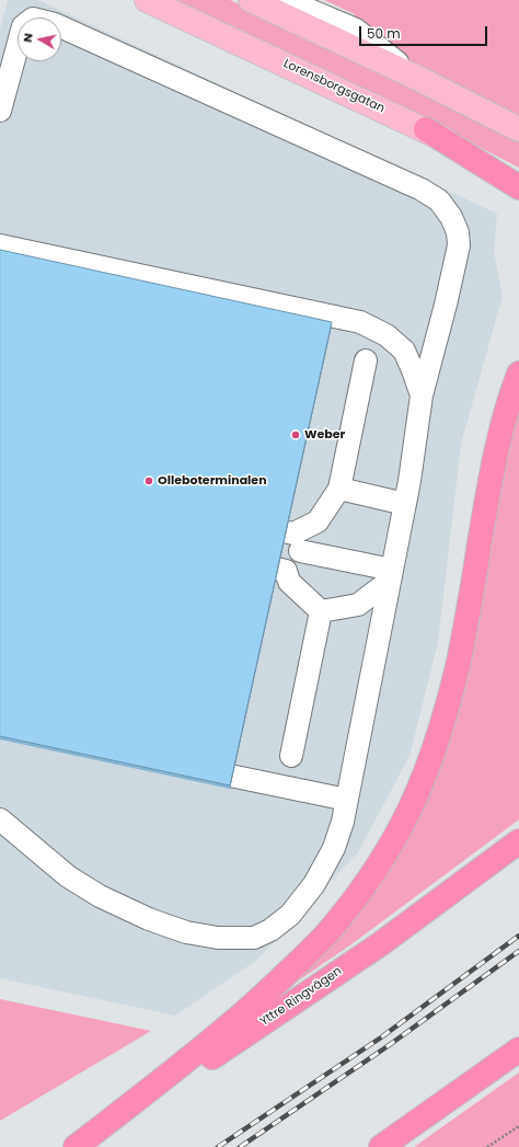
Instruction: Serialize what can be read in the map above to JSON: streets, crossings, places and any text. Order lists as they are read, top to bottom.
{
  "streets": {
    "highway": ["Yttre Ringvägen"],
    "main road": ["Lorensborgsgatan"]
  },
  "places": ["Weber", "Olleboterminalen"],
  "scale_bar": "50 m",
  "north": "left"
}
